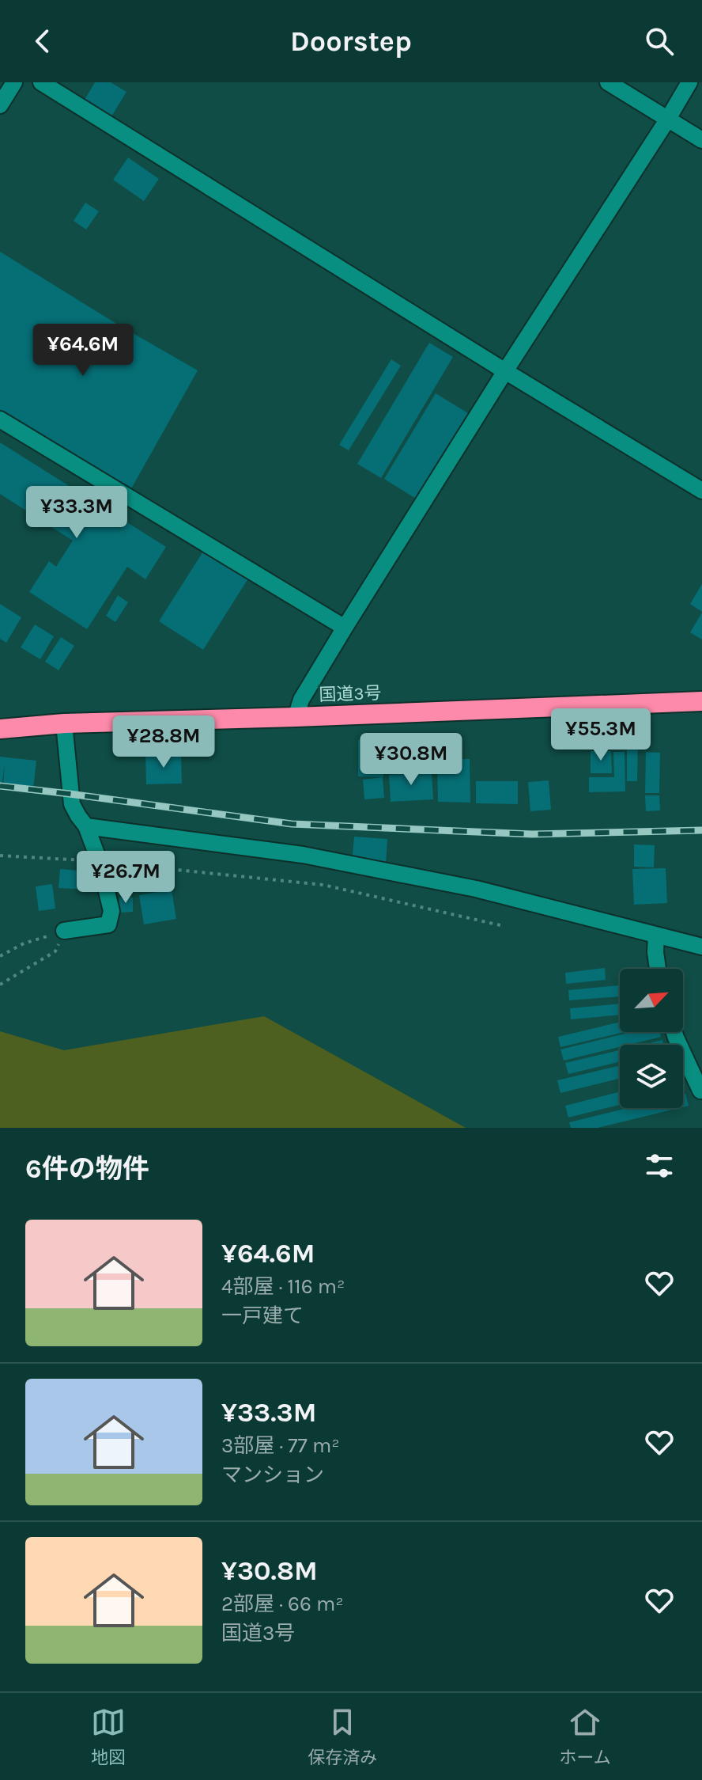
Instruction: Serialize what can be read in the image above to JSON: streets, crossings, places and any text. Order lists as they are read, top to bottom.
{
  "streets": {
    "highway": ["国道3号"]
  },
  "north": "top right",
  "page": {
    "header": "Doorstep",
    "price": [
      "¥64.6M",
      "¥33.3M",
      "¥55.3M",
      "¥28.8M",
      "¥30.8M",
      "¥26.7M"
    ],
    "heading": "6件の物件",
    "list": [
      {
        "name": "¥64.6M",
        "note": "4部屋 · 116 m² · 一戸建て"
      },
      {
        "name": "¥33.3M",
        "note": "3部屋 · 77 m² · マンション"
      },
      {
        "name": "¥30.8M",
        "note": "2部屋 · 66 m² · 国道3号"
      }
    ],
    "tabs": ["地図", "保存済み", "ホーム"]
  }
}
